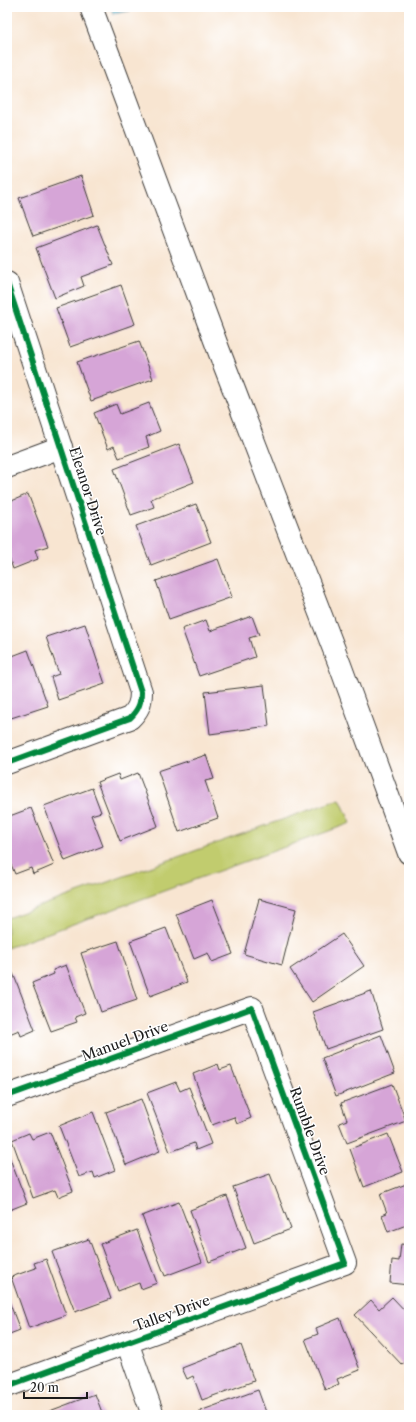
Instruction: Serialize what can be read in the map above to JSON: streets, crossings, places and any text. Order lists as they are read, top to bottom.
{
  "streets": {
    "street": [
      "Eleanor Drive",
      "Manuel Drive",
      "Rumble Drive",
      "Talley Drive"
    ]
  },
  "crossings": [
    ["Manuel Drive", "Rumble Drive"],
    ["Rumble Drive", "Talley Drive"]
  ],
  "scale_bar": "20 m"
}
